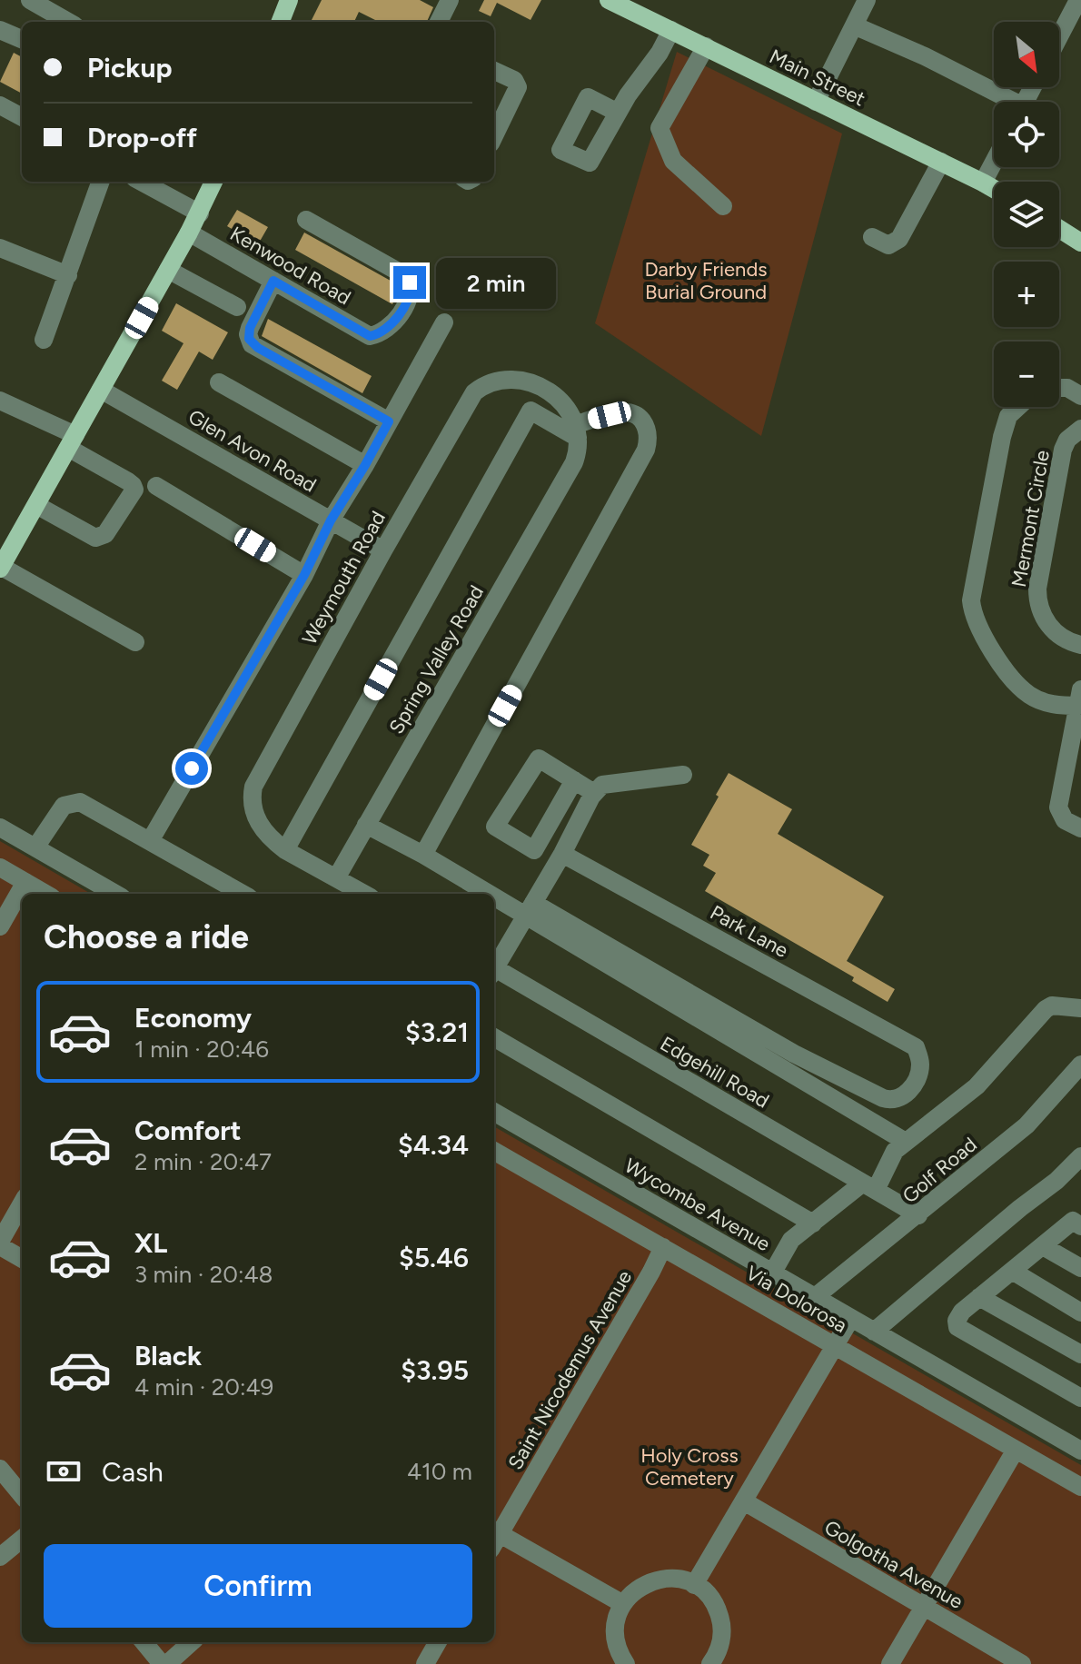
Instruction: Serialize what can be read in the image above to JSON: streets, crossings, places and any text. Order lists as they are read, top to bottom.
{
  "streets": {
    "main road": ["Main Street"],
    "street": [
      "Kenwood Road",
      "Glen Avon Road",
      "Mermont Circle",
      "Weymouth Road",
      "Spring Valley Road",
      "Park Lane",
      "Edgehill Road",
      "Golf Road",
      "Wycombe Avenue",
      "Via Dolorosa",
      "Saint Nicodemus Avenue",
      "Golgotha Avenue"
    ]
  },
  "crossings": [
    ["Glen Avon Road", "Weymouth Road"],
    ["Weymouth Road", "Spring Valley Road"],
    ["Edgehill Road", "Golf Road"],
    ["Golf Road", "Wycombe Avenue"],
    ["Via Dolorosa", "Saint Nicodemus Avenue"]
  ],
  "parks": ["Darby Friends Burial Ground", "Holy Cross Cemetery"],
  "north": "bottom right",
  "page": {
    "map_buttons": ["+", "−"],
    "banner": ["Pickup", "Drop-off"],
    "bubble": "2 min",
    "heading": "Choose a ride",
    "list": [
      {
        "name": "Economy",
        "note": "1 min · 20:46",
        "value": "$3.21"
      },
      {
        "name": "Comfort",
        "note": "2 min · 20:47",
        "value": "$4.34"
      },
      {
        "name": "XL",
        "note": "3 min · 20:48",
        "value": "$5.46"
      },
      {
        "name": "Black",
        "note": "4 min · 20:49",
        "value": "$3.95"
      }
    ],
    "pay": ["Cash", "410 m"],
    "buttons": "Confirm"
  }
}
